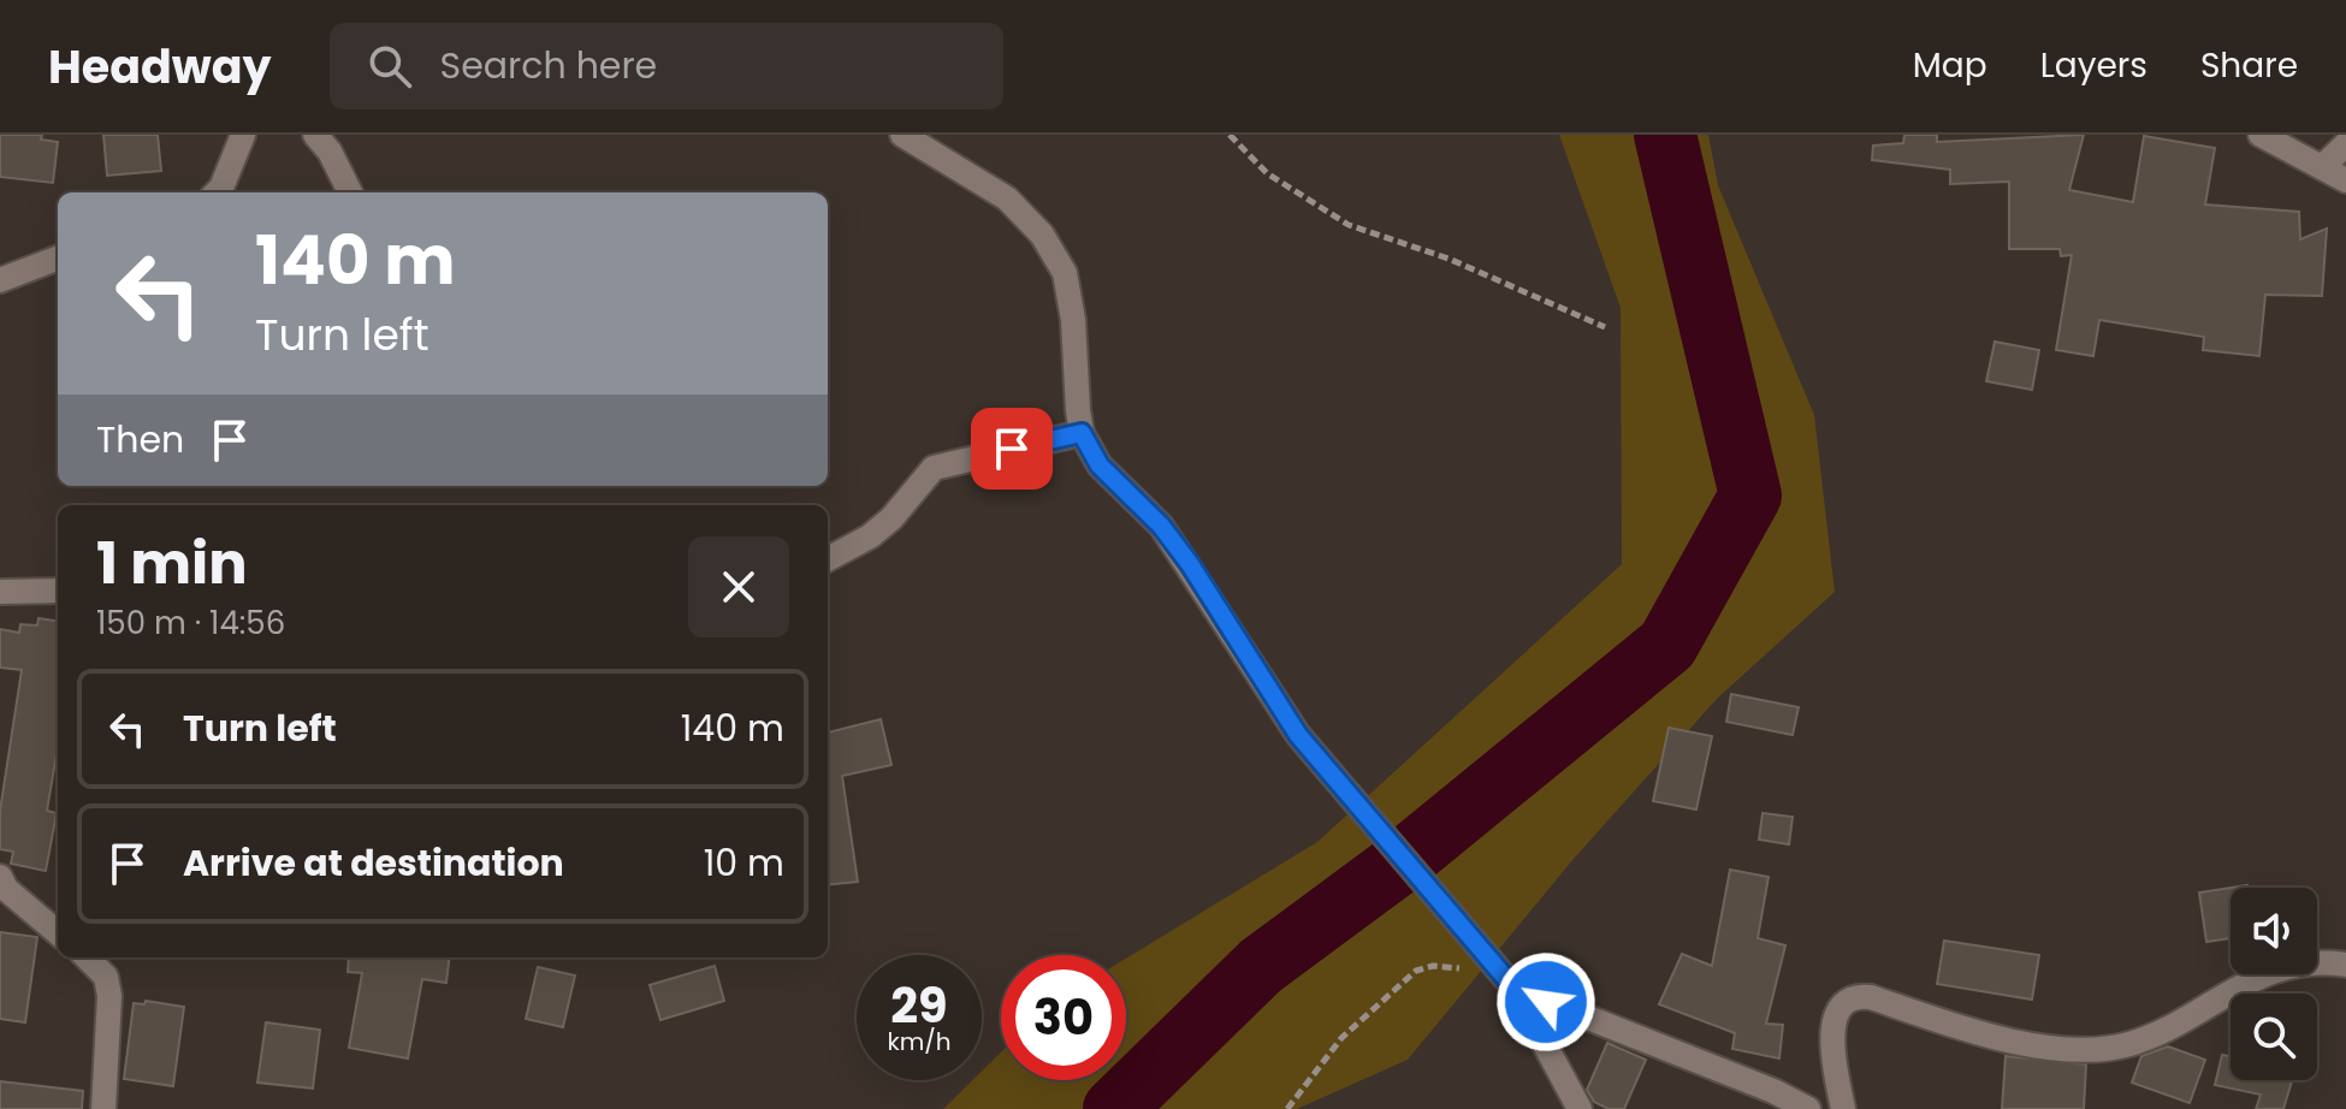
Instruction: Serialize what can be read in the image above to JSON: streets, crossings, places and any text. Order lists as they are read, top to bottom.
{
  "page": {
    "header": "Headway",
    "search": "Search here",
    "nav": ["Map", "Layers", "Share"],
    "turn": ["140 m", "Turn left"],
    "then": "Then",
    "heading": ["1 min", "150 m · 14:56"],
    "list": [
      {
        "name": "Turn left",
        "value": "140 m"
      },
      {
        "name": "Arrive at destination",
        "value": "10 m"
      }
    ],
    "speed": "29 km/h",
    "limit": "30"
  }
}
